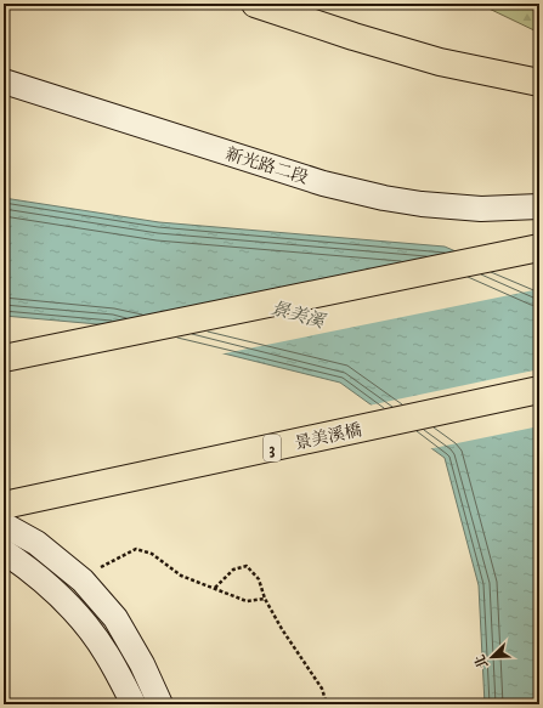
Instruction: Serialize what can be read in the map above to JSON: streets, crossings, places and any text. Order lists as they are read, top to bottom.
{
  "streets": {
    "highway": ["景美溪橋", "3"],
    "street": ["新光路二段"]
  },
  "water": ["景美溪"],
  "north": "bottom left"
}
